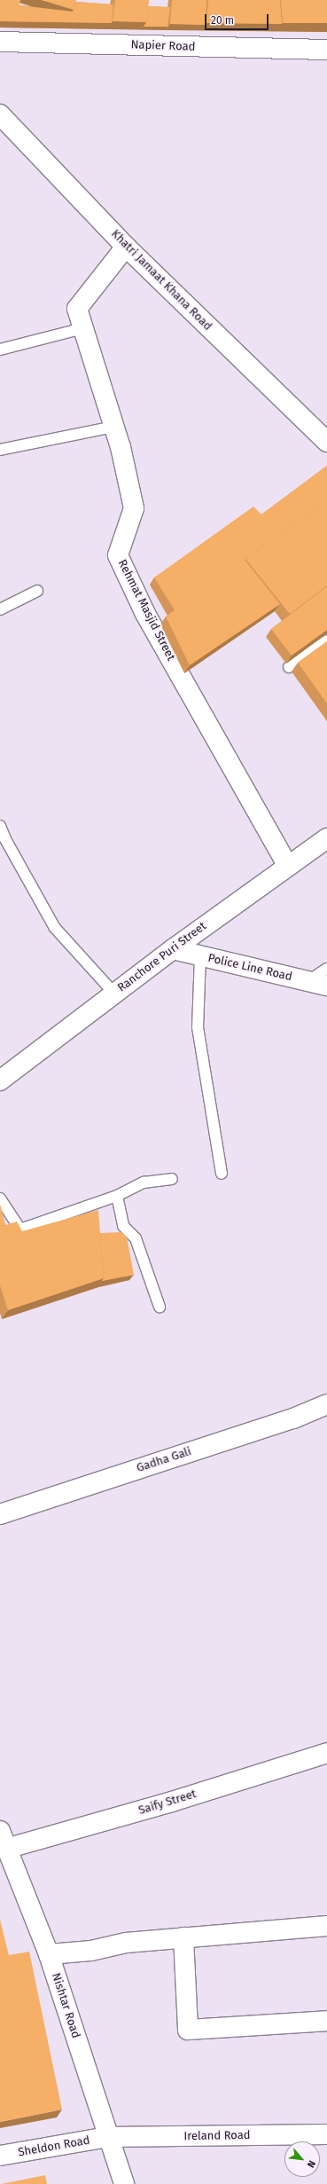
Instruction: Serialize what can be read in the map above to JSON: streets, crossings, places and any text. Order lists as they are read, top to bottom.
{
  "streets": {
    "street": [
      "Napier Road",
      "Khatri Jamaat Khana Road",
      "Rehmat Masjid Street",
      "Ranchore Puri Street",
      "Police Line Road",
      "Gadha Gali",
      "Saify Street",
      "Nishtar Road",
      "Ireland Road",
      "Sheldon Road"
    ]
  },
  "crossings": [
    ["Khatri Jamaat Khana Road", "Rehmat Masjid Street"],
    ["Rehmat Masjid Street", "Ranchore Puri Street"],
    ["Ranchore Puri Street", "Police Line Road"],
    ["Saify Street", "Nishtar Road"],
    ["Nishtar Road", "Ireland Road"],
    ["Nishtar Road", "Sheldon Road"],
    ["Ireland Road", "Sheldon Road"]
  ],
  "scale_bar": "20 m",
  "north": "bottom right"
}
